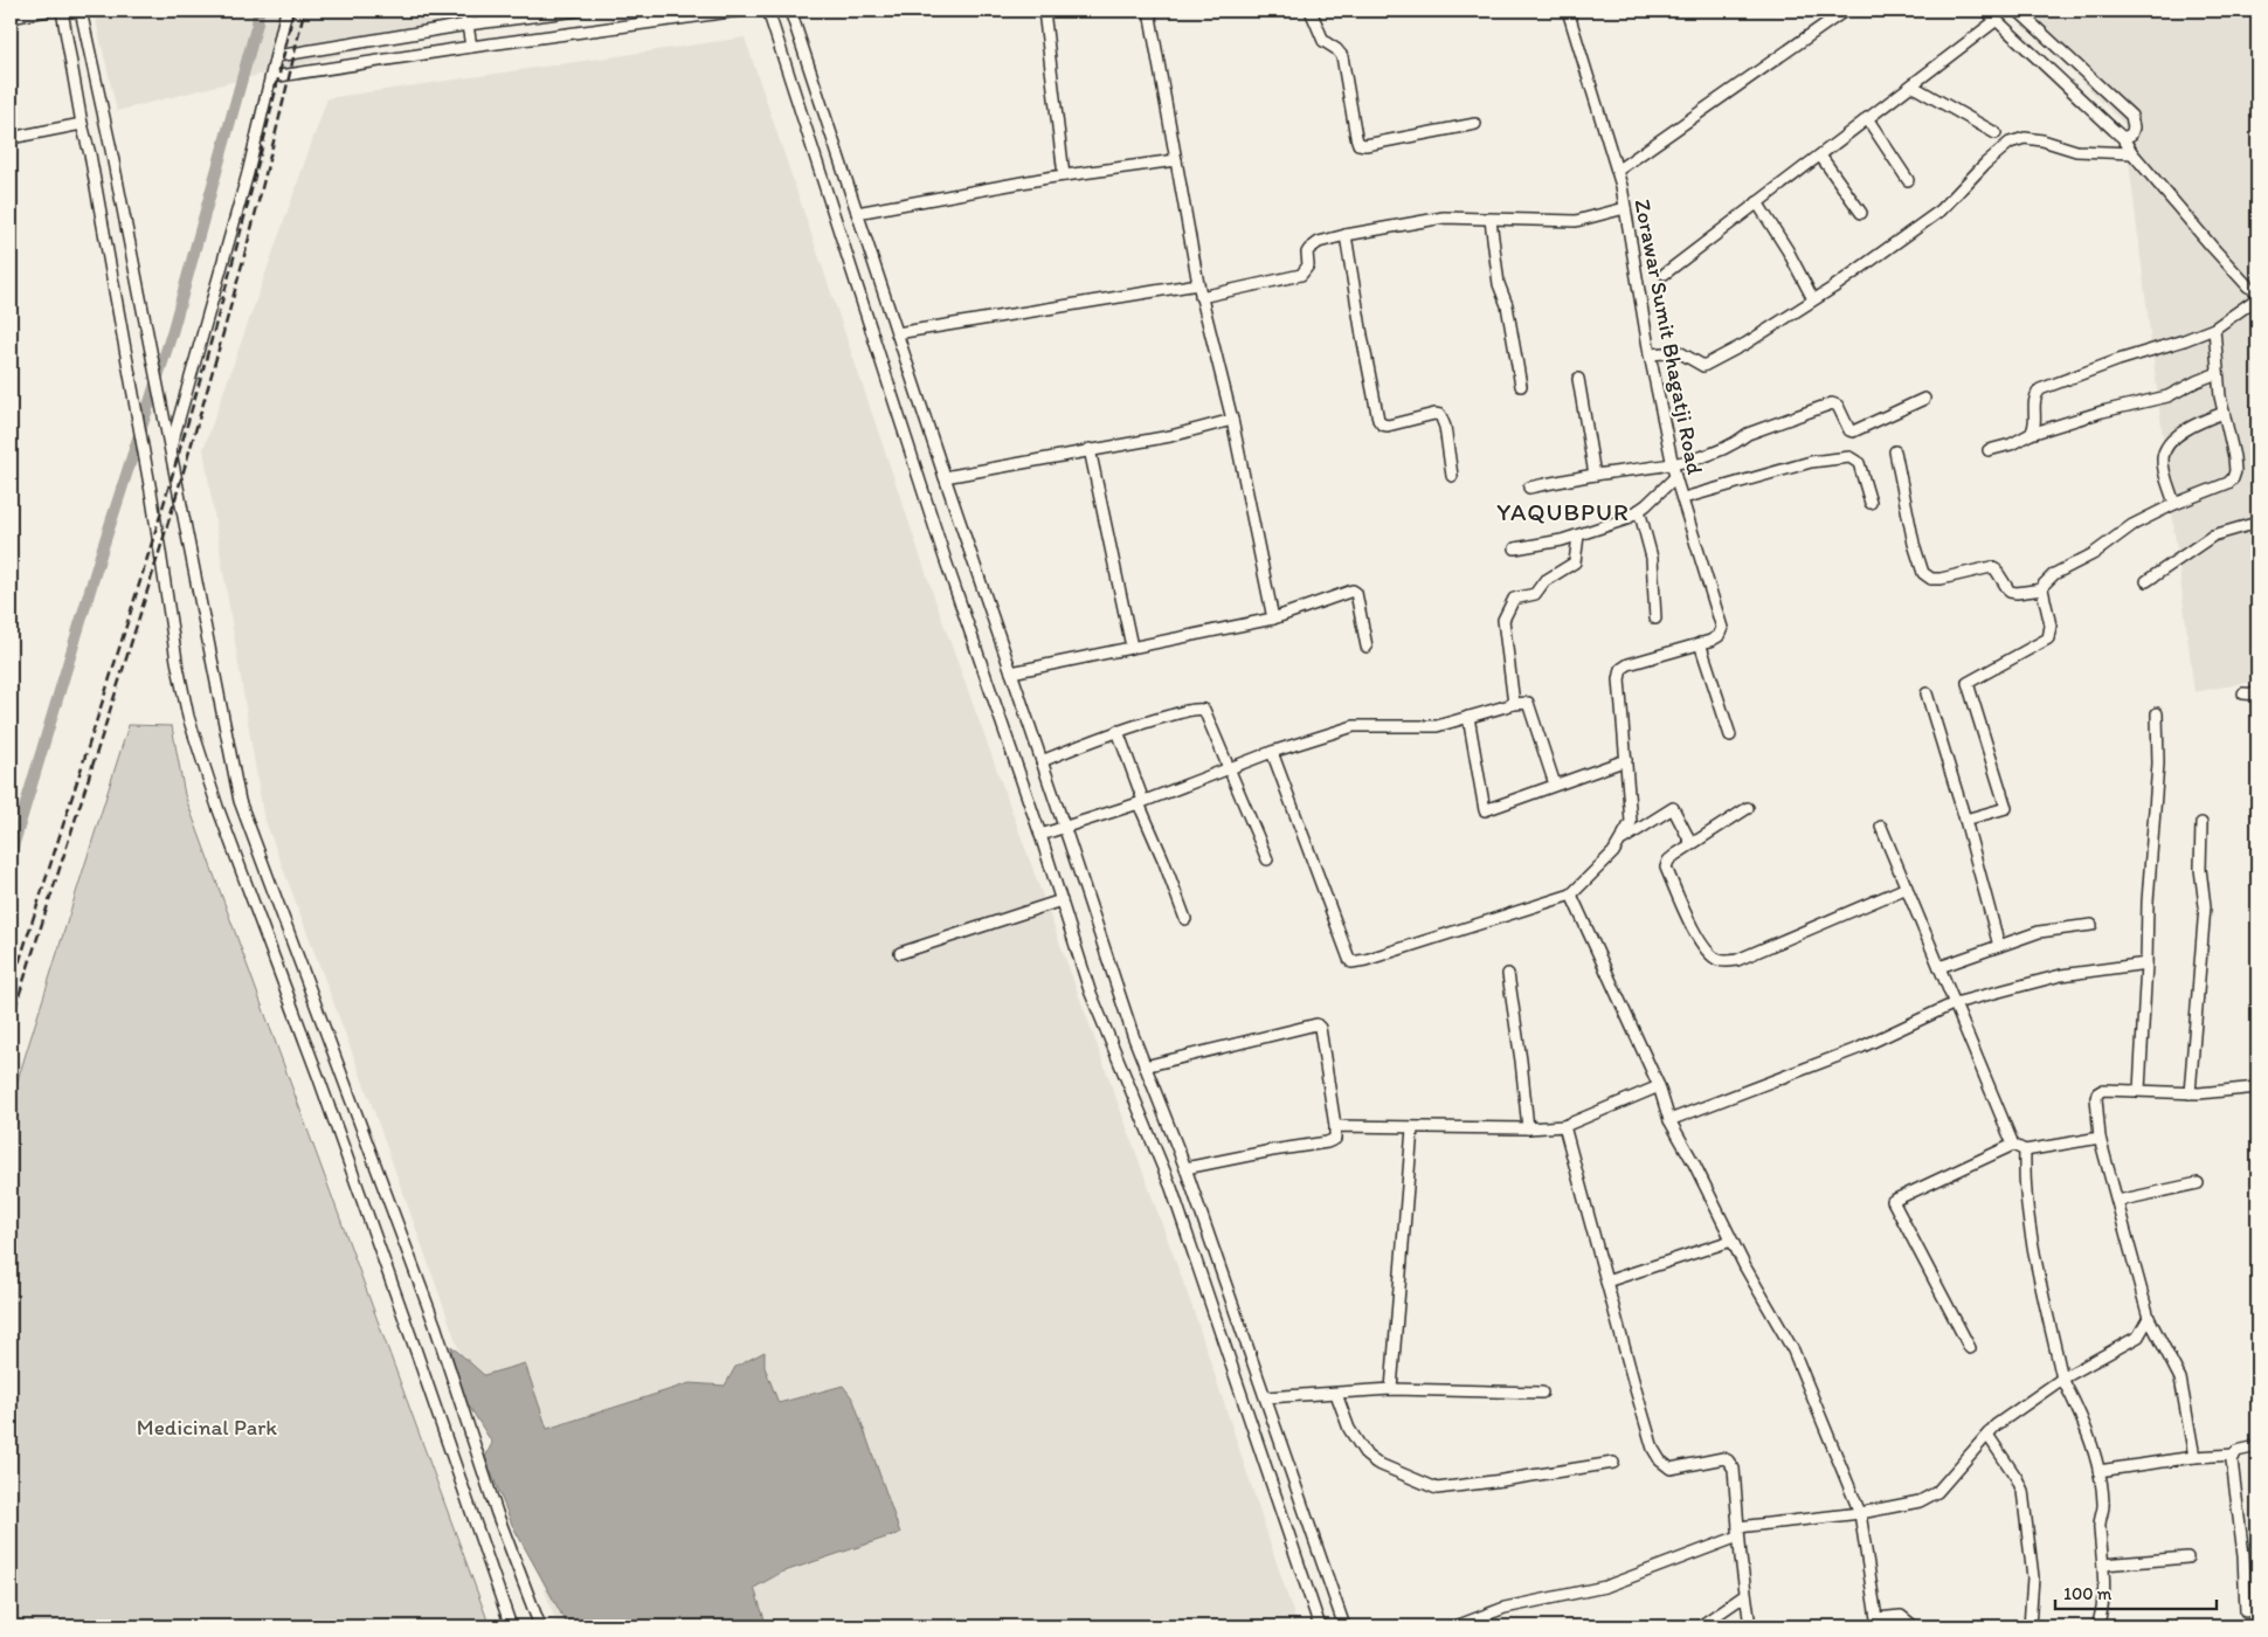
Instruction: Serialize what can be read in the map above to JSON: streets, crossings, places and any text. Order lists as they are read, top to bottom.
{
  "streets": {
    "street": ["Zorawar Sumit Bhagatji Road"]
  },
  "districts": ["YAQUBPUR"],
  "parks": ["Medicinal Park"],
  "scale_bar": "100 m"
}
